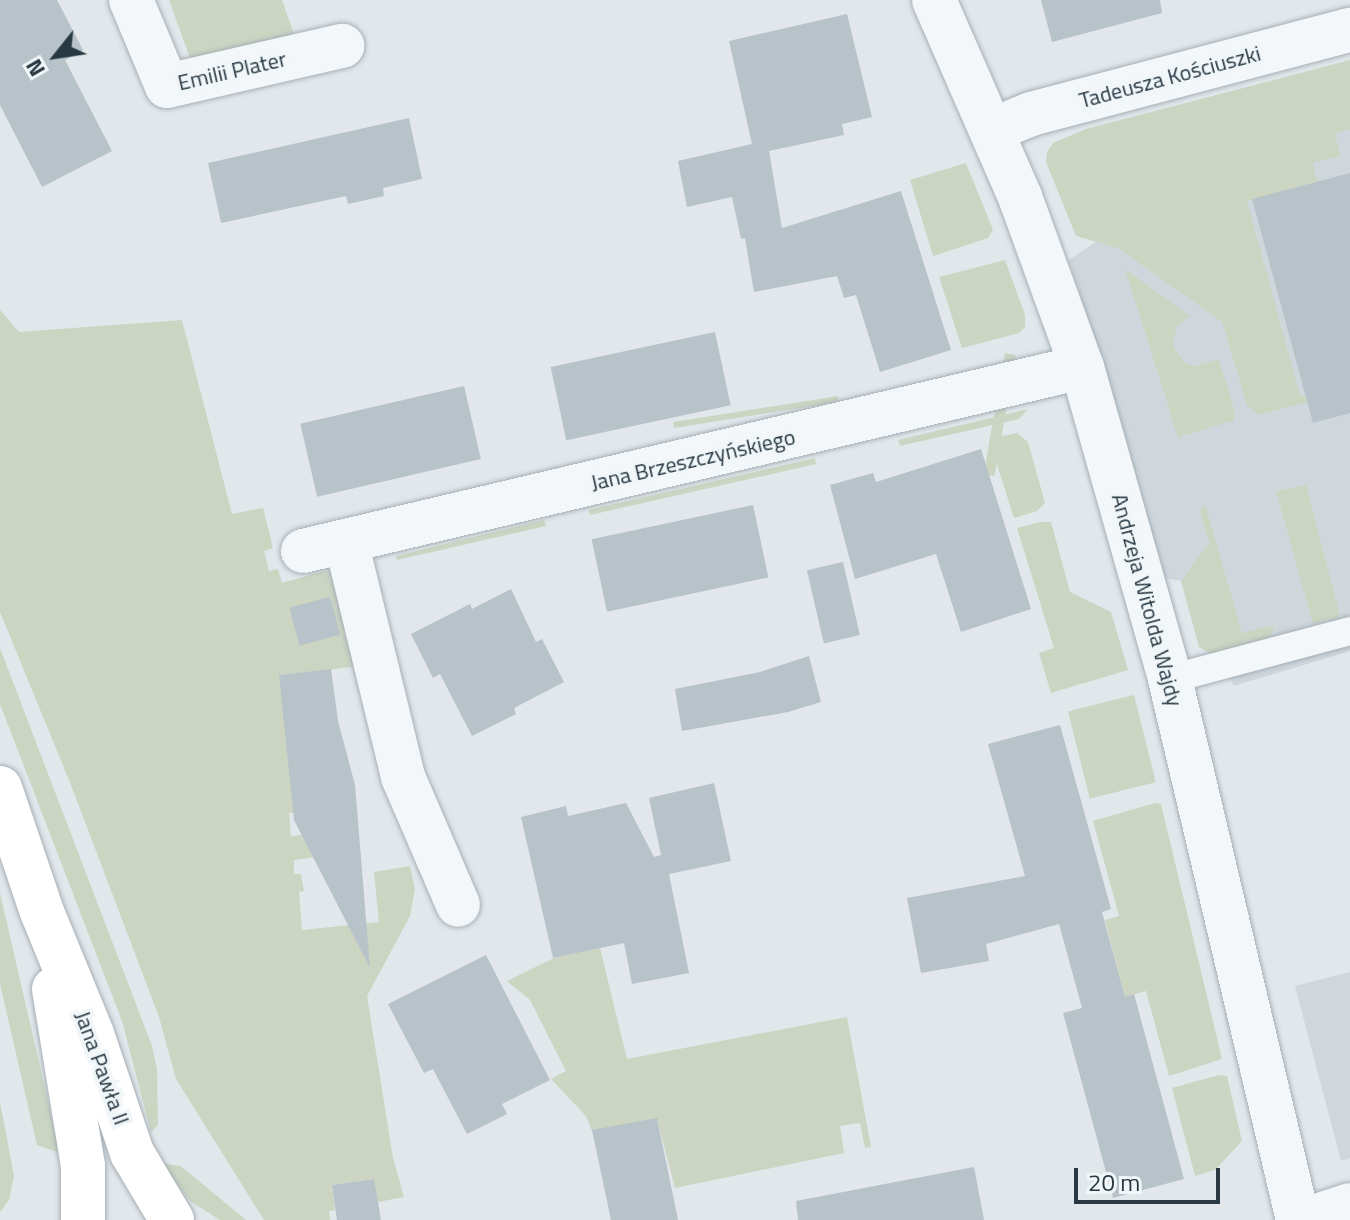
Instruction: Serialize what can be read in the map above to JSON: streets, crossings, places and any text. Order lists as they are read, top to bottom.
{
  "streets": {
    "main road": ["Jana Pawła II"],
    "street": [
      "Emilii Plater",
      "Tadeusza Kościuszki",
      "Jana Brzeszczyńskiego",
      "Andrzeja Witolda Wajdy"
    ]
  },
  "crossings": [
    ["Tadeusza Kościuszki", "Andrzeja Witolda Wajdy"],
    ["Jana Brzeszczyńskiego", "Andrzeja Witolda Wajdy"]
  ],
  "scale_bar": "20 m",
  "north": "bottom left"
}
